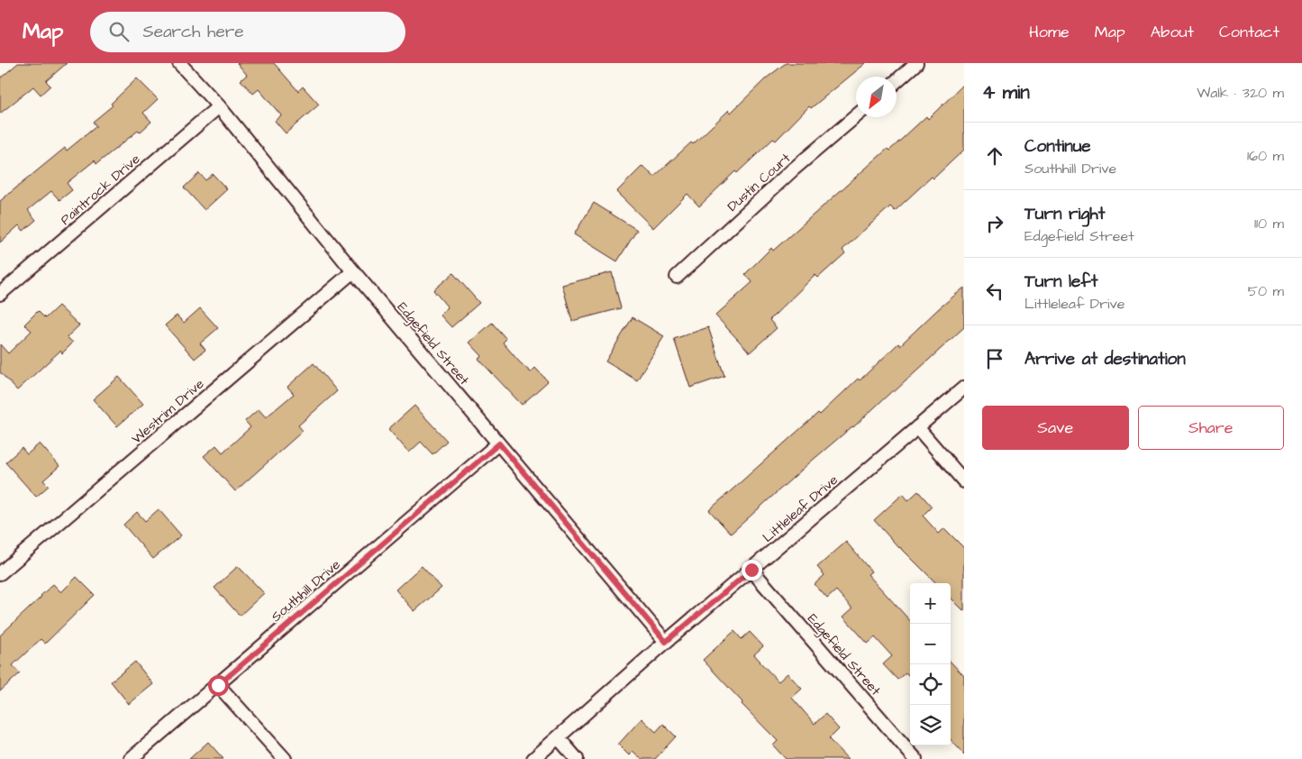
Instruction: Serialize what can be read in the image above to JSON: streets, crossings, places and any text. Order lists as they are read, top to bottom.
{
  "streets": {
    "street": [
      "Dustin Court",
      "Paintrock Drive",
      "Edgefield Street",
      "Westrim Drive",
      "Littleleaf Drive",
      "Southhill Drive"
    ]
  },
  "crossings": [
    ["Paintrock Drive", "Edgefield Street"],
    ["Edgefield Street", "Westrim Drive"],
    ["Edgefield Street", "Littleleaf Drive"],
    ["Edgefield Street", "Southhill Drive"]
  ],
  "north": "bottom left",
  "page": {
    "header": "Map",
    "search": "Search here",
    "nav": [
      "Home",
      "Map",
      "About",
      "Contact"
    ],
    "heading": ["4 min", "Walk · 320 m"],
    "list": [
      ["Continue", "Southhill Drive", "160 m"],
      ["Turn right", "Edgefield Street", "110 m"],
      ["Turn left", "Littleleaf Drive", "50 m"],
      "Arrive at destination"
    ],
    "buttons": ["Save", "Share"],
    "map_buttons": ["+", "−"]
  }
}
